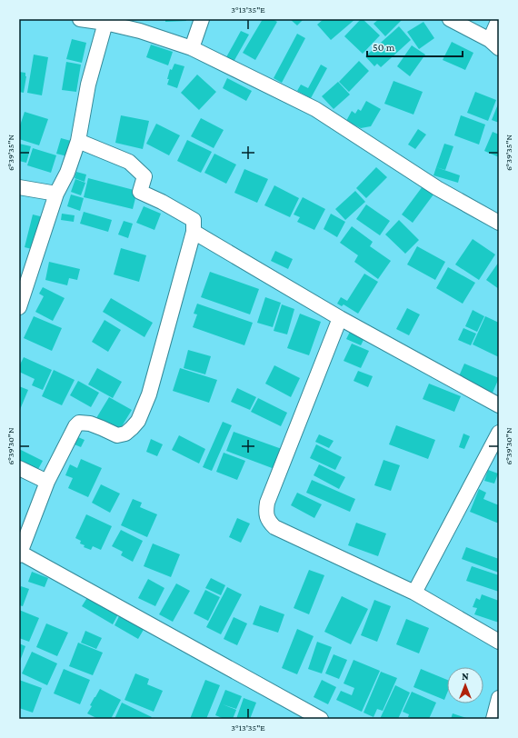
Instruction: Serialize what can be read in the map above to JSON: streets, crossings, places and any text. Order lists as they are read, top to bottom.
{
  "scale_bar": "50 m",
  "north": "top",
  "coordinates": ["3°13'35\"E", "6°39'35\"N", "6°39'30\"N"]
}
